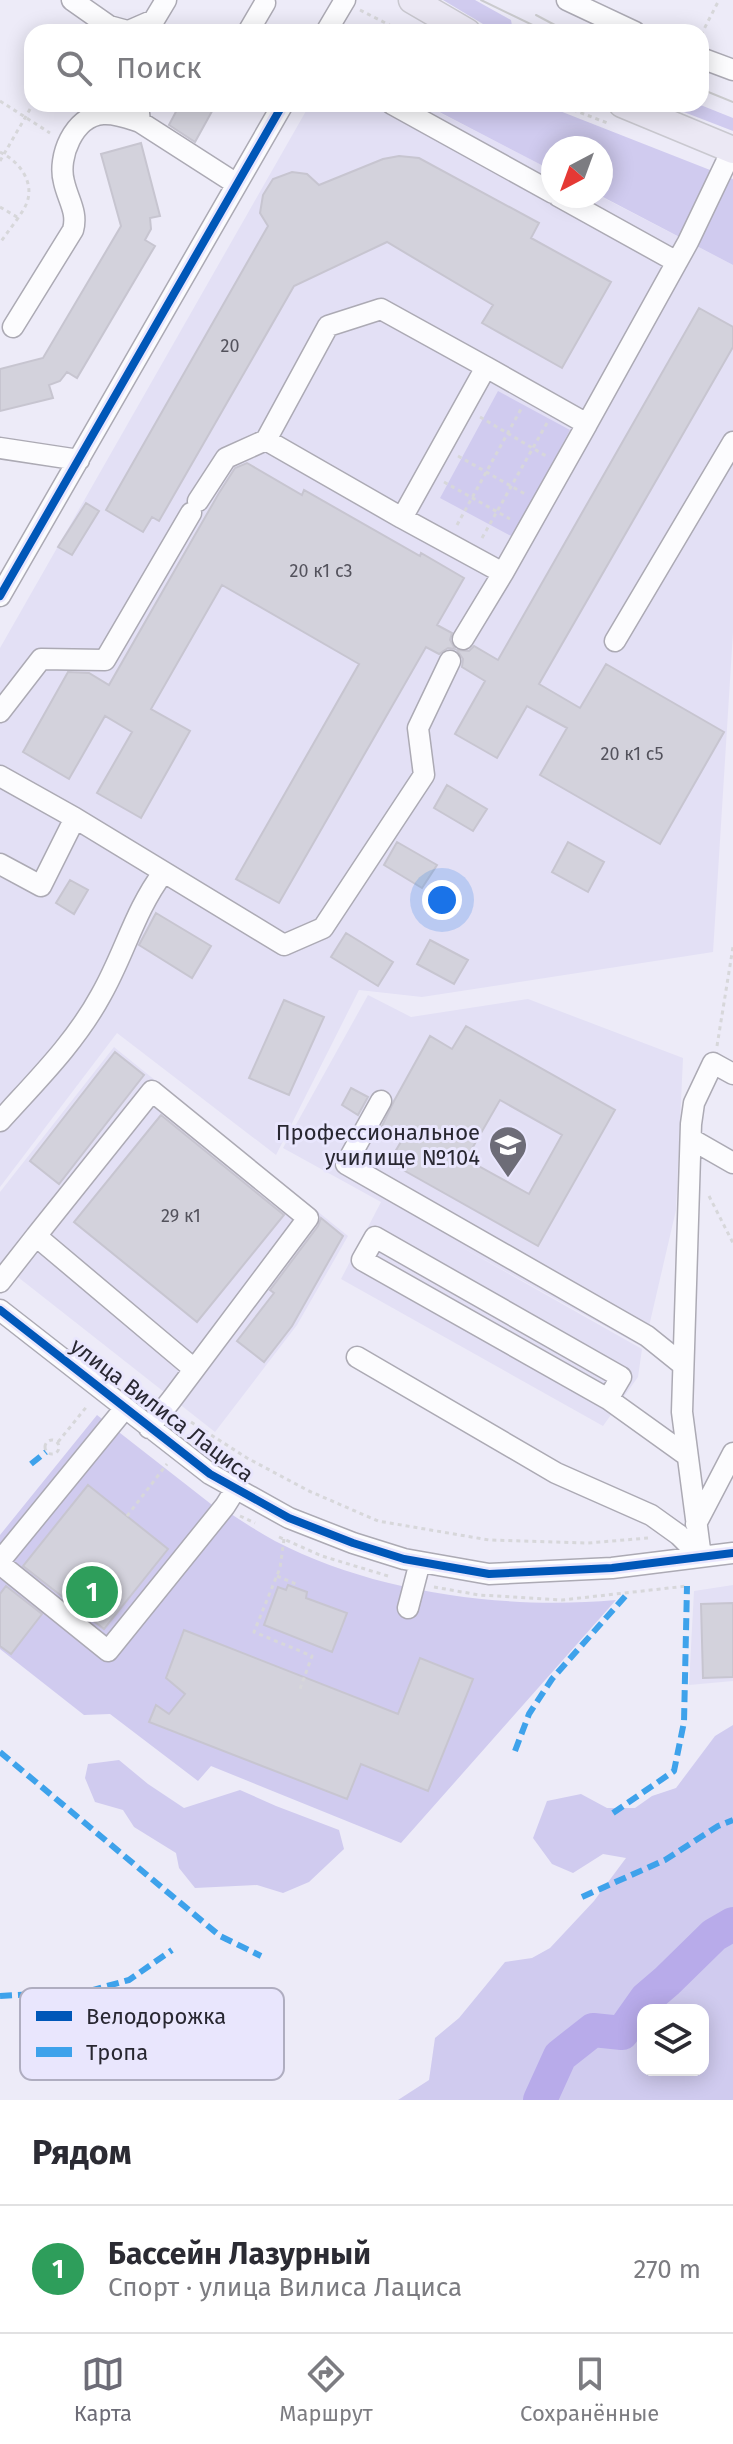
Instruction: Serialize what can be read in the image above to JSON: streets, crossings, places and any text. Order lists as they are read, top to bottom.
{
  "streets": {
    "street": ["улица Вилиса Лациса"]
  },
  "places": {
    "school or university": ["Профессиональное училище №104"]
  },
  "house_numbers": [
    "20",
    "20 к1 с3",
    "20 к1 с5",
    "29 к1"
  ],
  "legend": ["Велодорожка", "Тропа"],
  "north": "bottom left",
  "page": {
    "search": "Поиск",
    "pins": "1",
    "heading": "Рядом",
    "list": [
      {
        "mark": "1",
        "name": "Бассейн Лазурный",
        "note": "Спорт · улица Вилиса Лациса",
        "value": "270 m"
      }
    ],
    "nav": ["Карта", "Маршрут", "Сохранённые"]
  }
}
